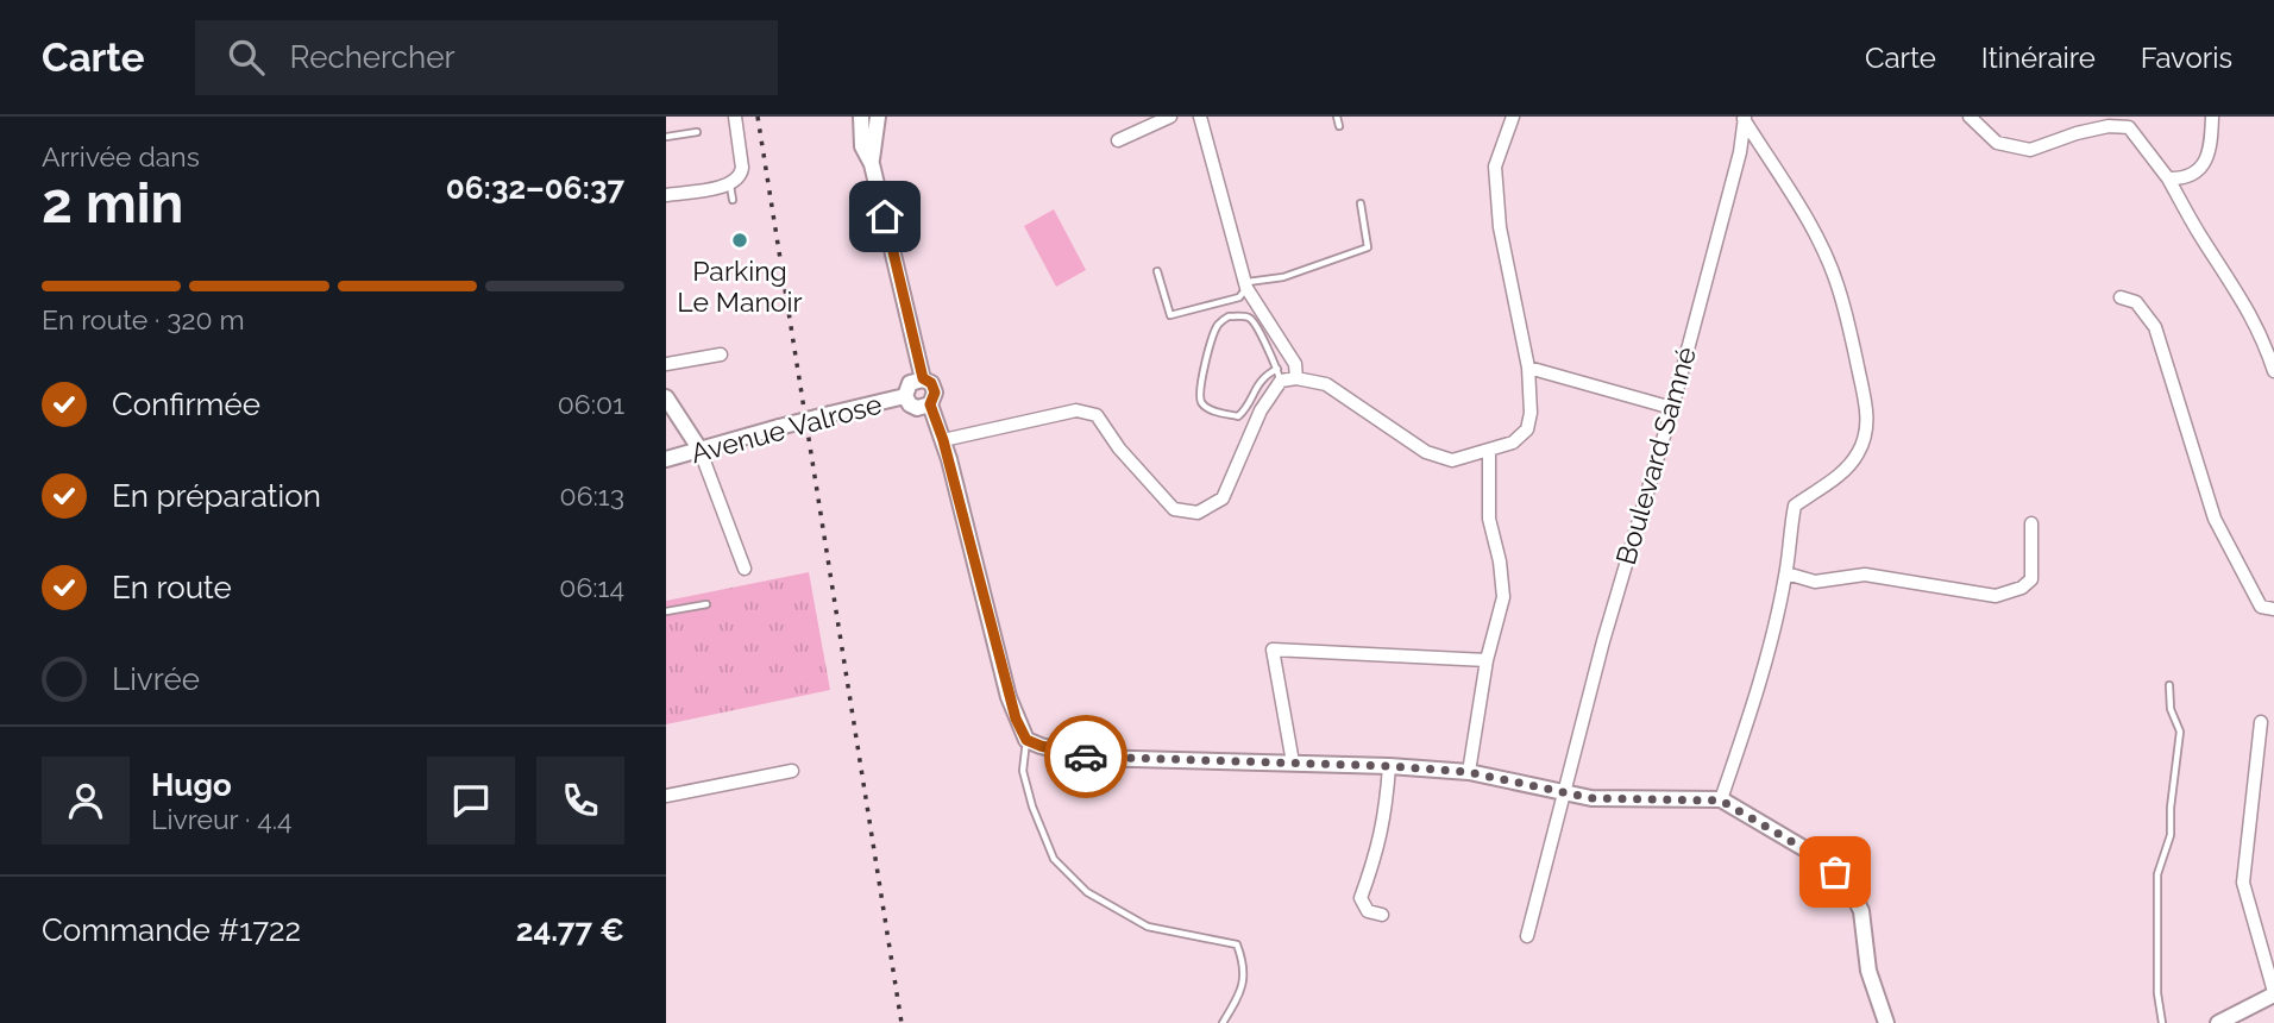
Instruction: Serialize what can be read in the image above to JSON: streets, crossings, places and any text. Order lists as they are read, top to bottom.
{
  "streets": {
    "street": ["Avenue Valrose", "Boulevard Samné"]
  },
  "places": ["Parking Le Manoir"],
  "page": {
    "header": "Carte",
    "search": "Rechercher",
    "nav": ["Carte", "Itinéraire", "Favoris"],
    "heading": ["2 min", "Arrivée dans", "06:32–06:37"],
    "panel": [
      "Hugo",
      "Livreur · 4.4",
      "Commande #1722",
      "24.77 €"
    ],
    "bar": "En route · 320 m",
    "list": [
      ["Confirmée", "06:01"],
      ["En préparation", "06:13"],
      ["En route", "06:14"],
      "Livrée"
    ]
  }
}
